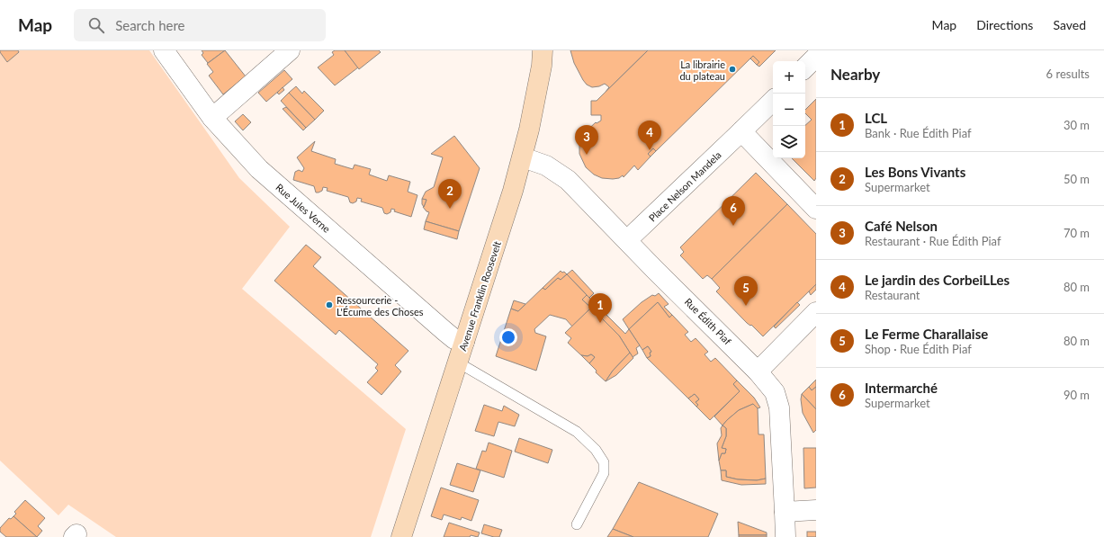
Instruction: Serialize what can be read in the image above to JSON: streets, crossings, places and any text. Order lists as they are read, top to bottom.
{
  "streets": {
    "main road": ["Avenue Franklin Roosevelt"],
    "street": ["Place Nelson Mandela", "Rue Jules Verne", "Rue Édith Piaf"]
  },
  "crossings": [
    ["Place Nelson Mandela", "Rue Édith Piaf"],
    ["Rue Jules Verne", "Avenue Franklin Roosevelt"],
    ["Avenue Franklin Roosevelt", "Rue Édith Piaf"]
  ],
  "places": ["La librairie du plateau", "Ressourcerie - L'Écume des Choses"],
  "page": {
    "header": "Map",
    "search": "Search here",
    "nav": ["Map", "Directions", "Saved"],
    "heading": ["Nearby", "6 results"],
    "map_buttons": ["+", "−"],
    "list": [
      {
        "mark": "1",
        "name": "LCL",
        "note": "Bank · Rue Édith Piaf",
        "value": "30 m"
      },
      {
        "mark": "2",
        "name": "Les Bons Vivants",
        "note": "Supermarket",
        "value": "50 m"
      },
      {
        "mark": "3",
        "name": "Café Nelson",
        "note": "Restaurant · Rue Édith Piaf",
        "value": "70 m"
      },
      {
        "mark": "4",
        "name": "Le jardin des CorbeiLLes",
        "note": "Restaurant",
        "value": "80 m"
      },
      {
        "mark": "5",
        "name": "Le Ferme Charallaise",
        "note": "Shop · Rue Édith Piaf",
        "value": "80 m"
      },
      {
        "mark": "6",
        "name": "Intermarché",
        "note": "Supermarket",
        "value": "90 m"
      }
    ],
    "pins": [
      "4",
      "3",
      "2",
      "6",
      "5",
      "1"
    ]
  }
}
